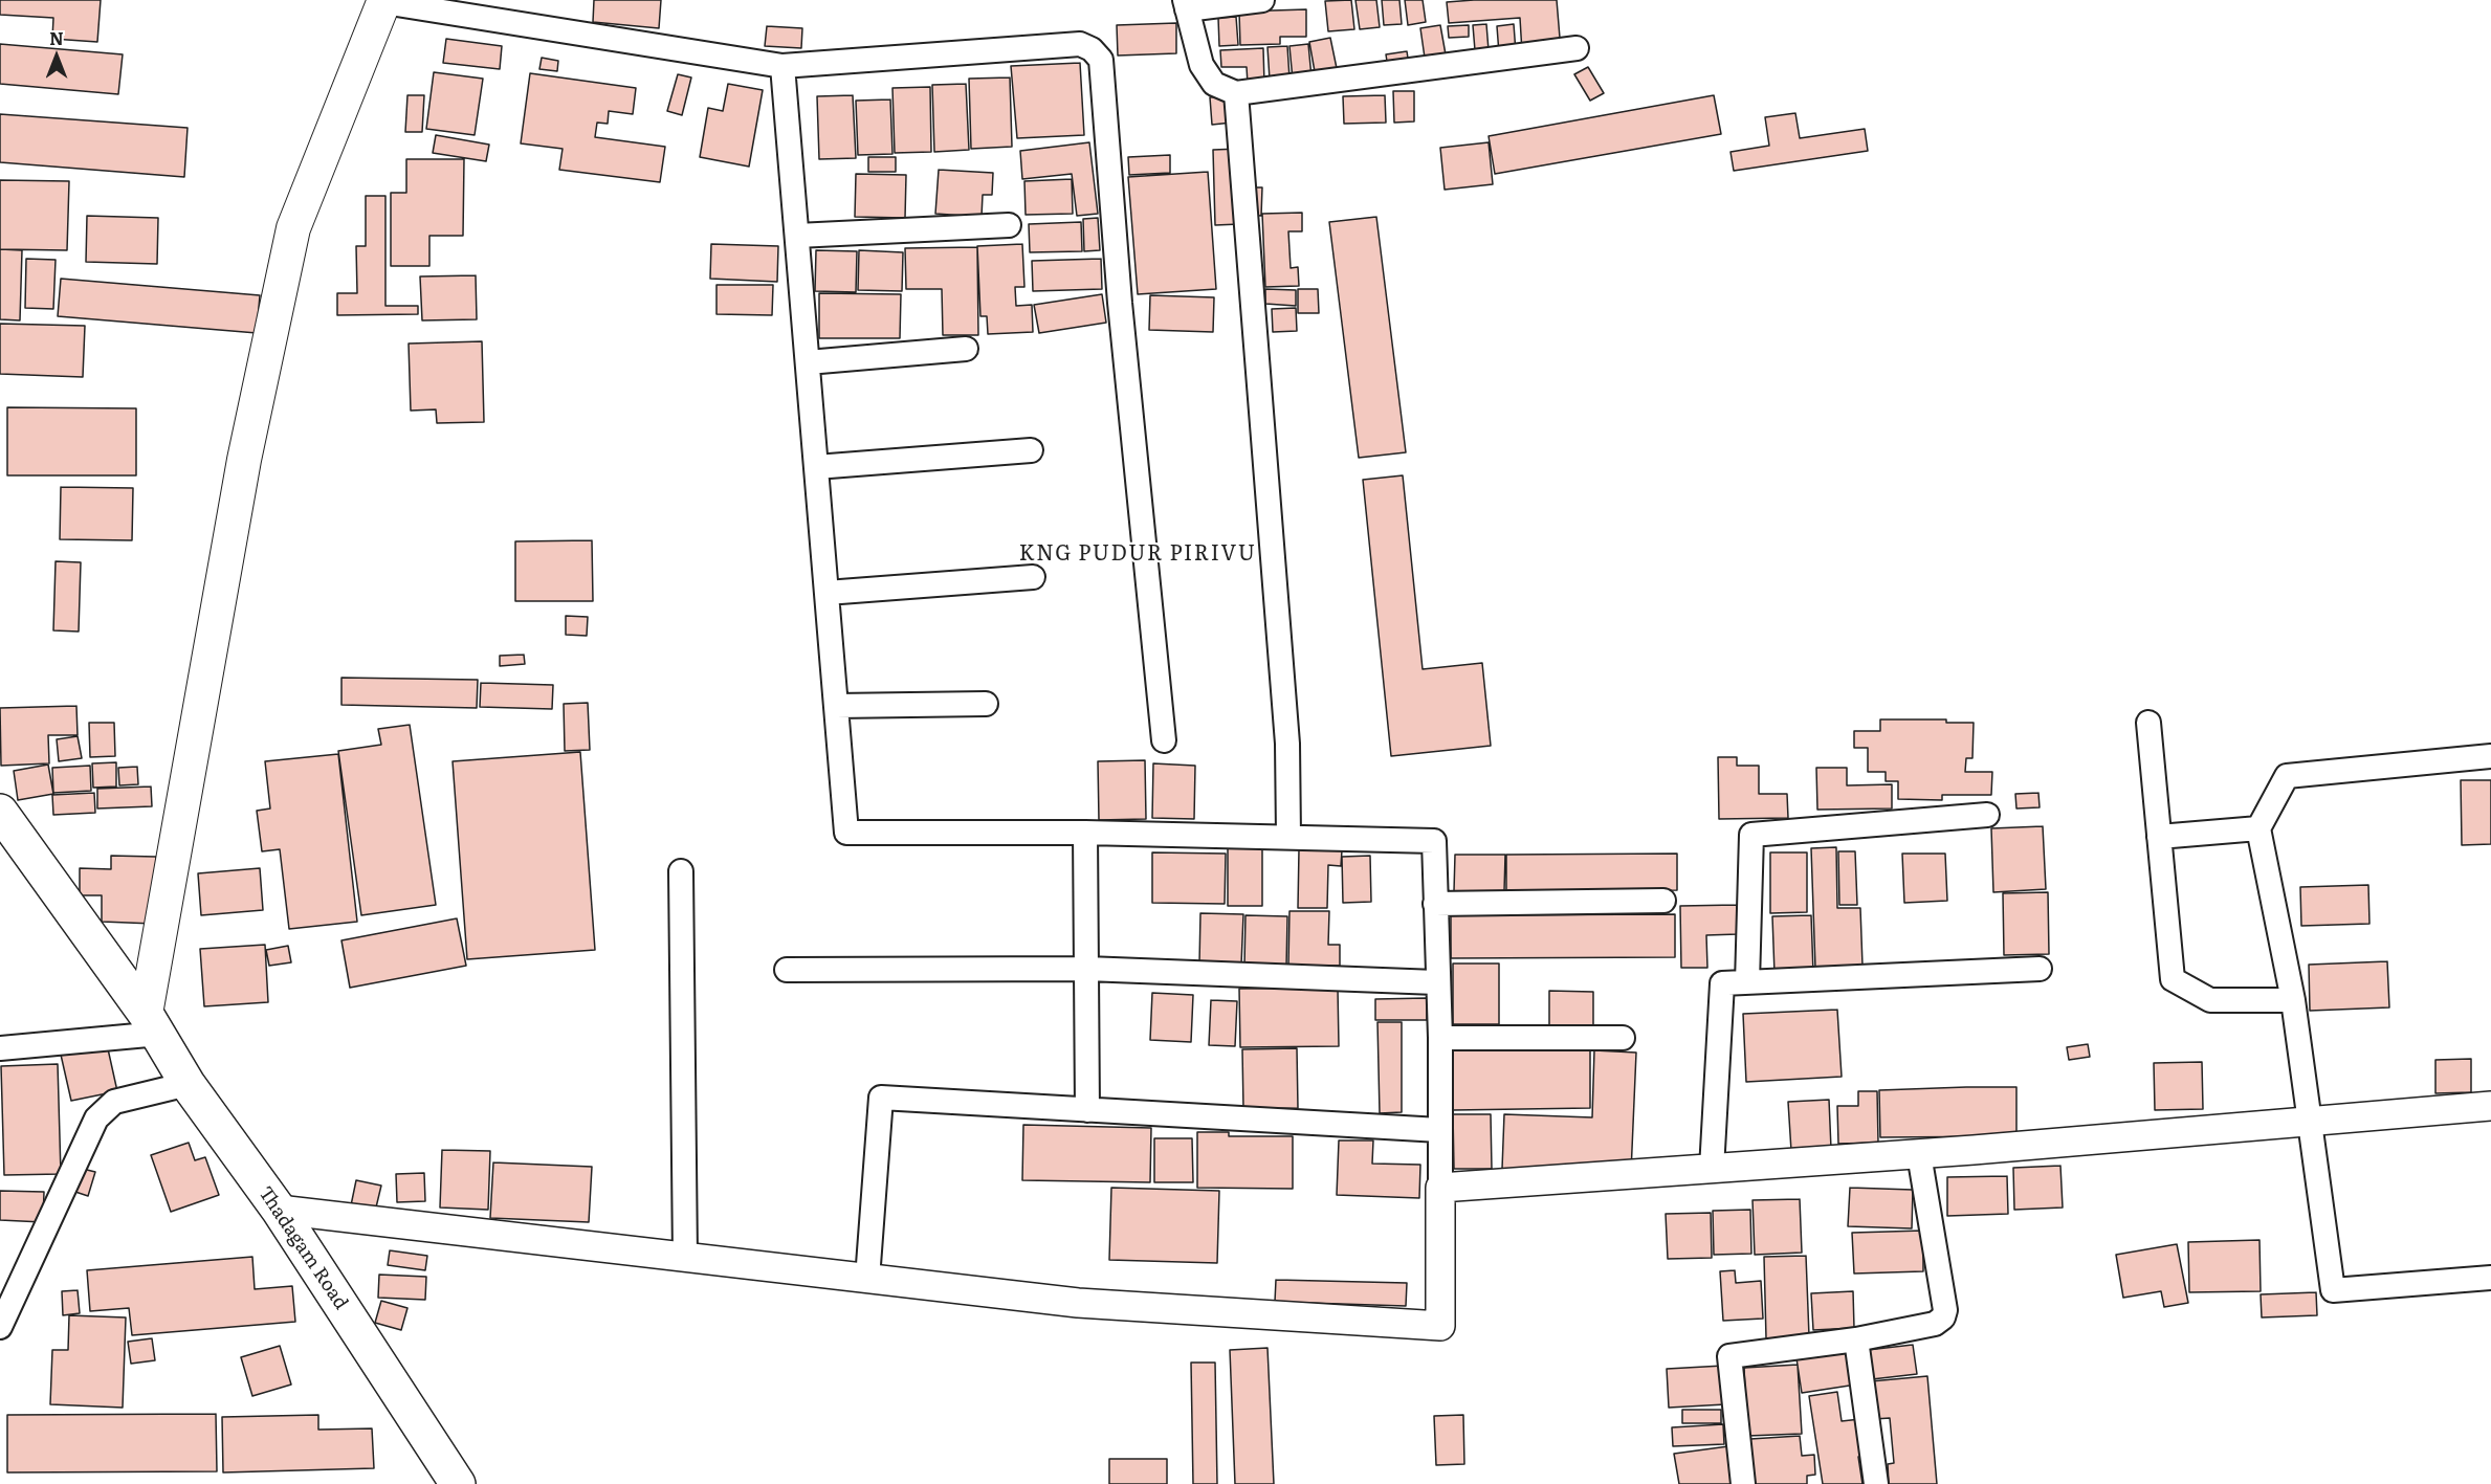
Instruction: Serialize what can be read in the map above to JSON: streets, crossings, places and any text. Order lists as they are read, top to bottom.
{
  "streets": {
    "main road": ["Thadagam Road"]
  },
  "districts": ["KNG PUDUR PIRIVU"],
  "north": "top"
}
